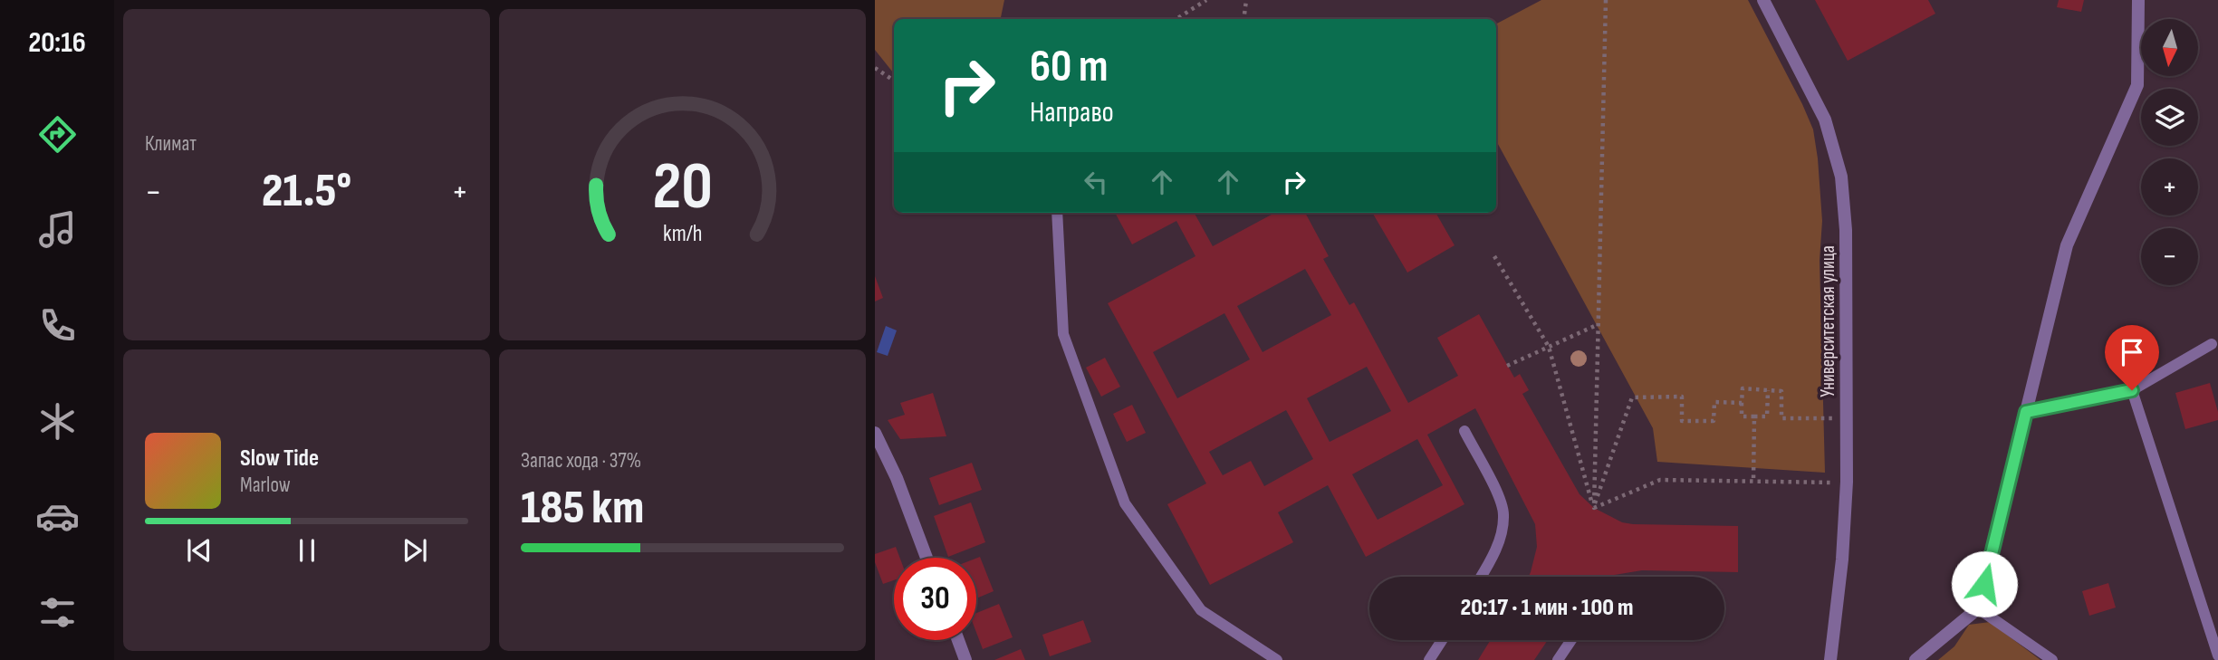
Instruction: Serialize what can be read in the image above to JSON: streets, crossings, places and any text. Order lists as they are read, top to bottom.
{
  "streets": {
    "street": ["Университетская улица"]
  },
  "north": "bottom",
  "page": {
    "tabs": "20:16",
    "tile": [
      "Климат",
      ["Запас хода · 37%", "185 km"]
    ],
    "map_buttons": ["+", "−"],
    "turn": ["60 m", "Направо"],
    "heat": ["−", "21.5°", "+"],
    "song": ["Slow Tide", "Marlow"],
    "limit": "30",
    "trip": "20:17 · 1 мин · 100 m",
    "gauge": ["20", "km/h"]
  }
}
